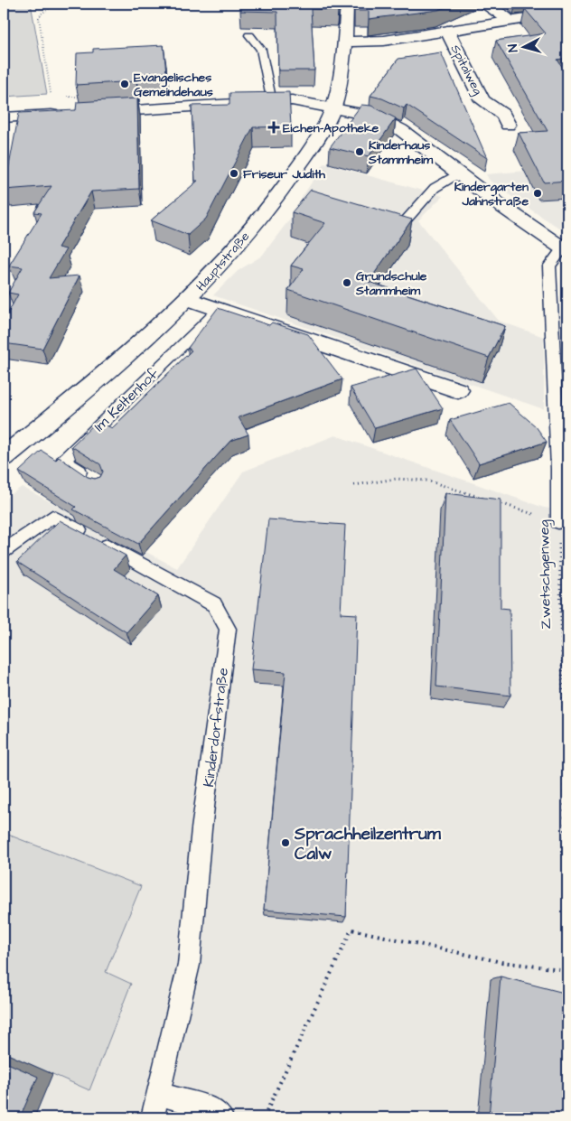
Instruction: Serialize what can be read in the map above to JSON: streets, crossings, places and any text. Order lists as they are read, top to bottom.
{
  "streets": {
    "street": ["Spitalweg", "Hauptstraße"],
    "lane": ["Im Keltenhof", "Zwetschgenweg", "Kinderdorfstraße"]
  },
  "places": {
    "other": [
      "Evangelisches Gemeindehaus",
      "Kinderhaus Stammheim",
      "Friseur Judith",
      "Kindergarten Jahnstraße",
      "Grundschule Stammheim",
      "Sprachheilzentrum Calw"
    ],
    "health": ["Eichen-Apotheke"]
  },
  "north": "left"
}
